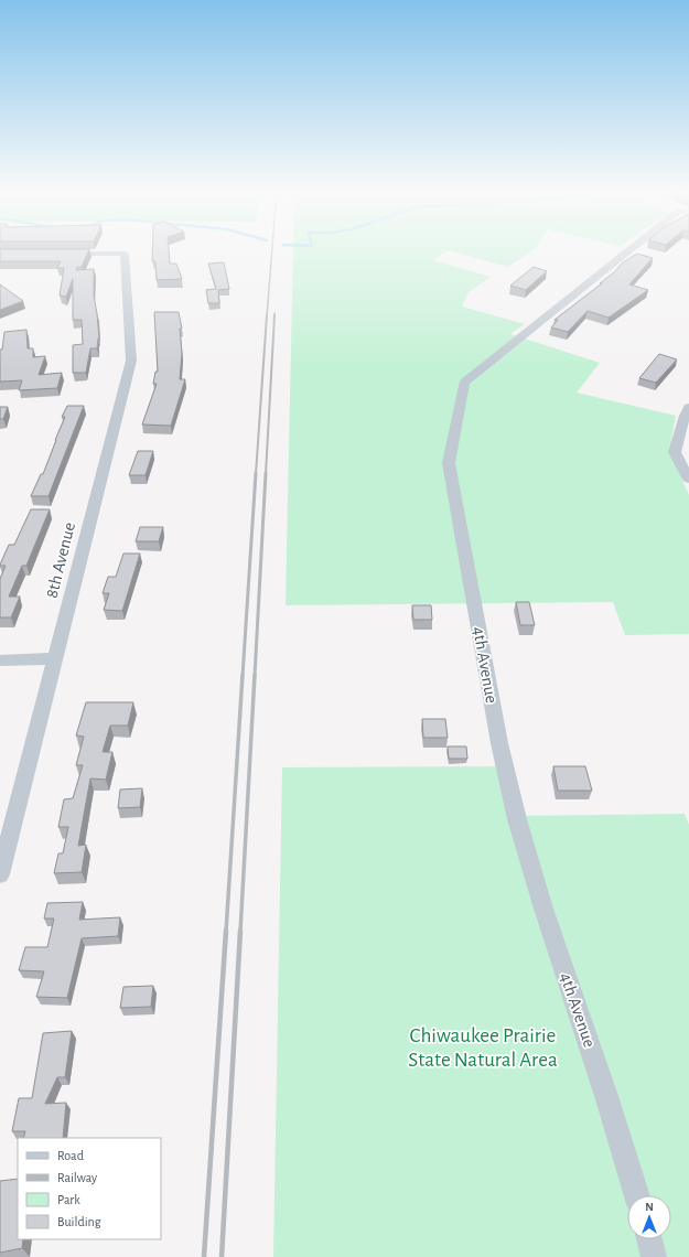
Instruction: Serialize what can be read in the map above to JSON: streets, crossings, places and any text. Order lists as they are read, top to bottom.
{
  "streets": {
    "street": ["8th Avenue", "4th Avenue"]
  },
  "parks": ["Chiwaukee Prairie State Natural Area"],
  "legend": [
    "Road",
    "Railway",
    "Park",
    "Building"
  ],
  "north": "top"
}
